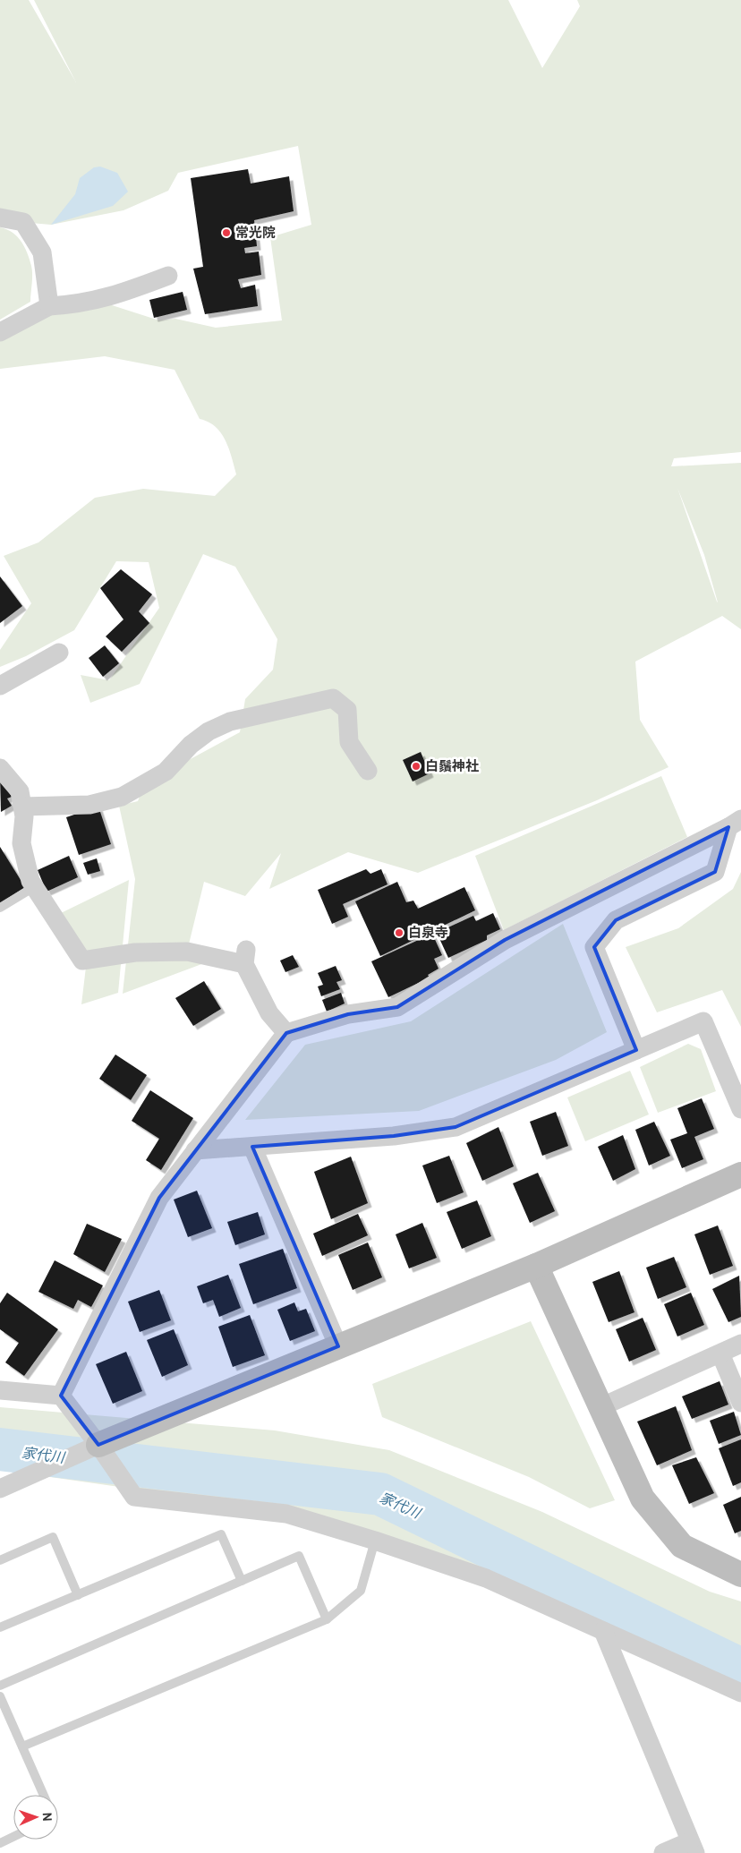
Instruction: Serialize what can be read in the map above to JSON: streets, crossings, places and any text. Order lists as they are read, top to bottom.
{
  "water": ["家代川"],
  "places": ["常光院", "白鬚神社", "白泉寺"],
  "north": "right"
}
